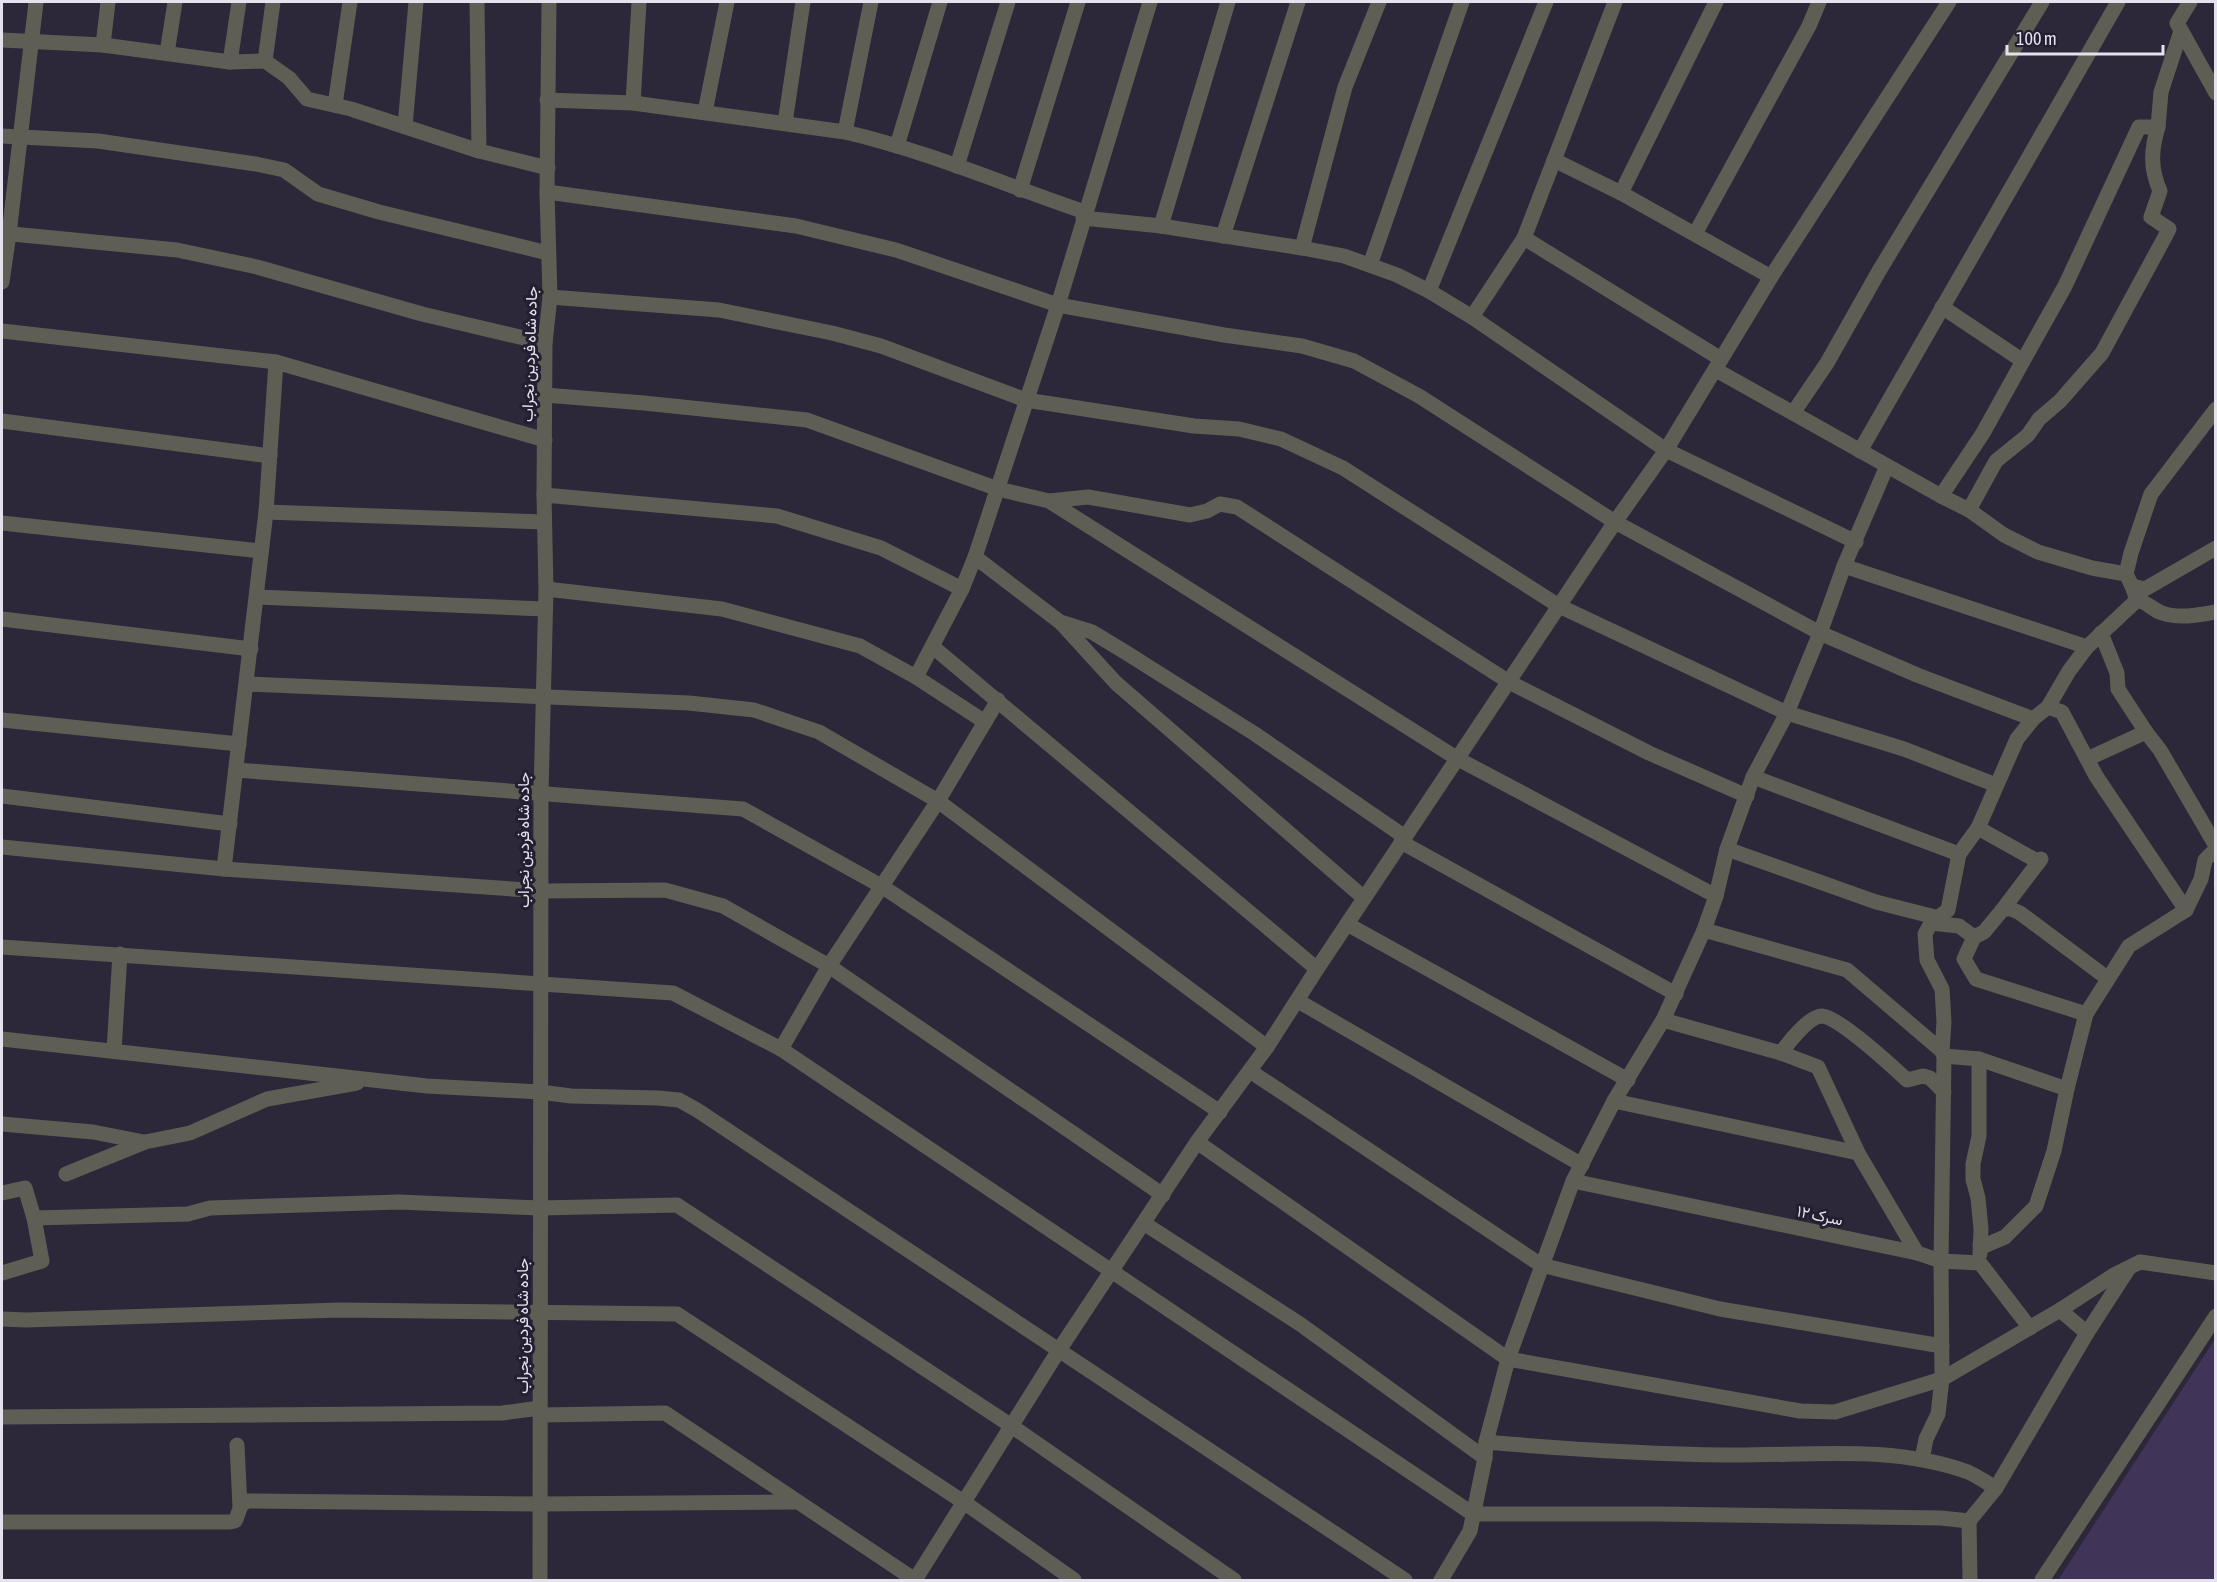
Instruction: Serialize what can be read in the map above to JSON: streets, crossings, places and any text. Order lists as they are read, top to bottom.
{
  "streets": {
    "street": ["جاده شاه فردین نجراب", "سرک ۱۲"]
  },
  "scale_bar": "100 m"
}
